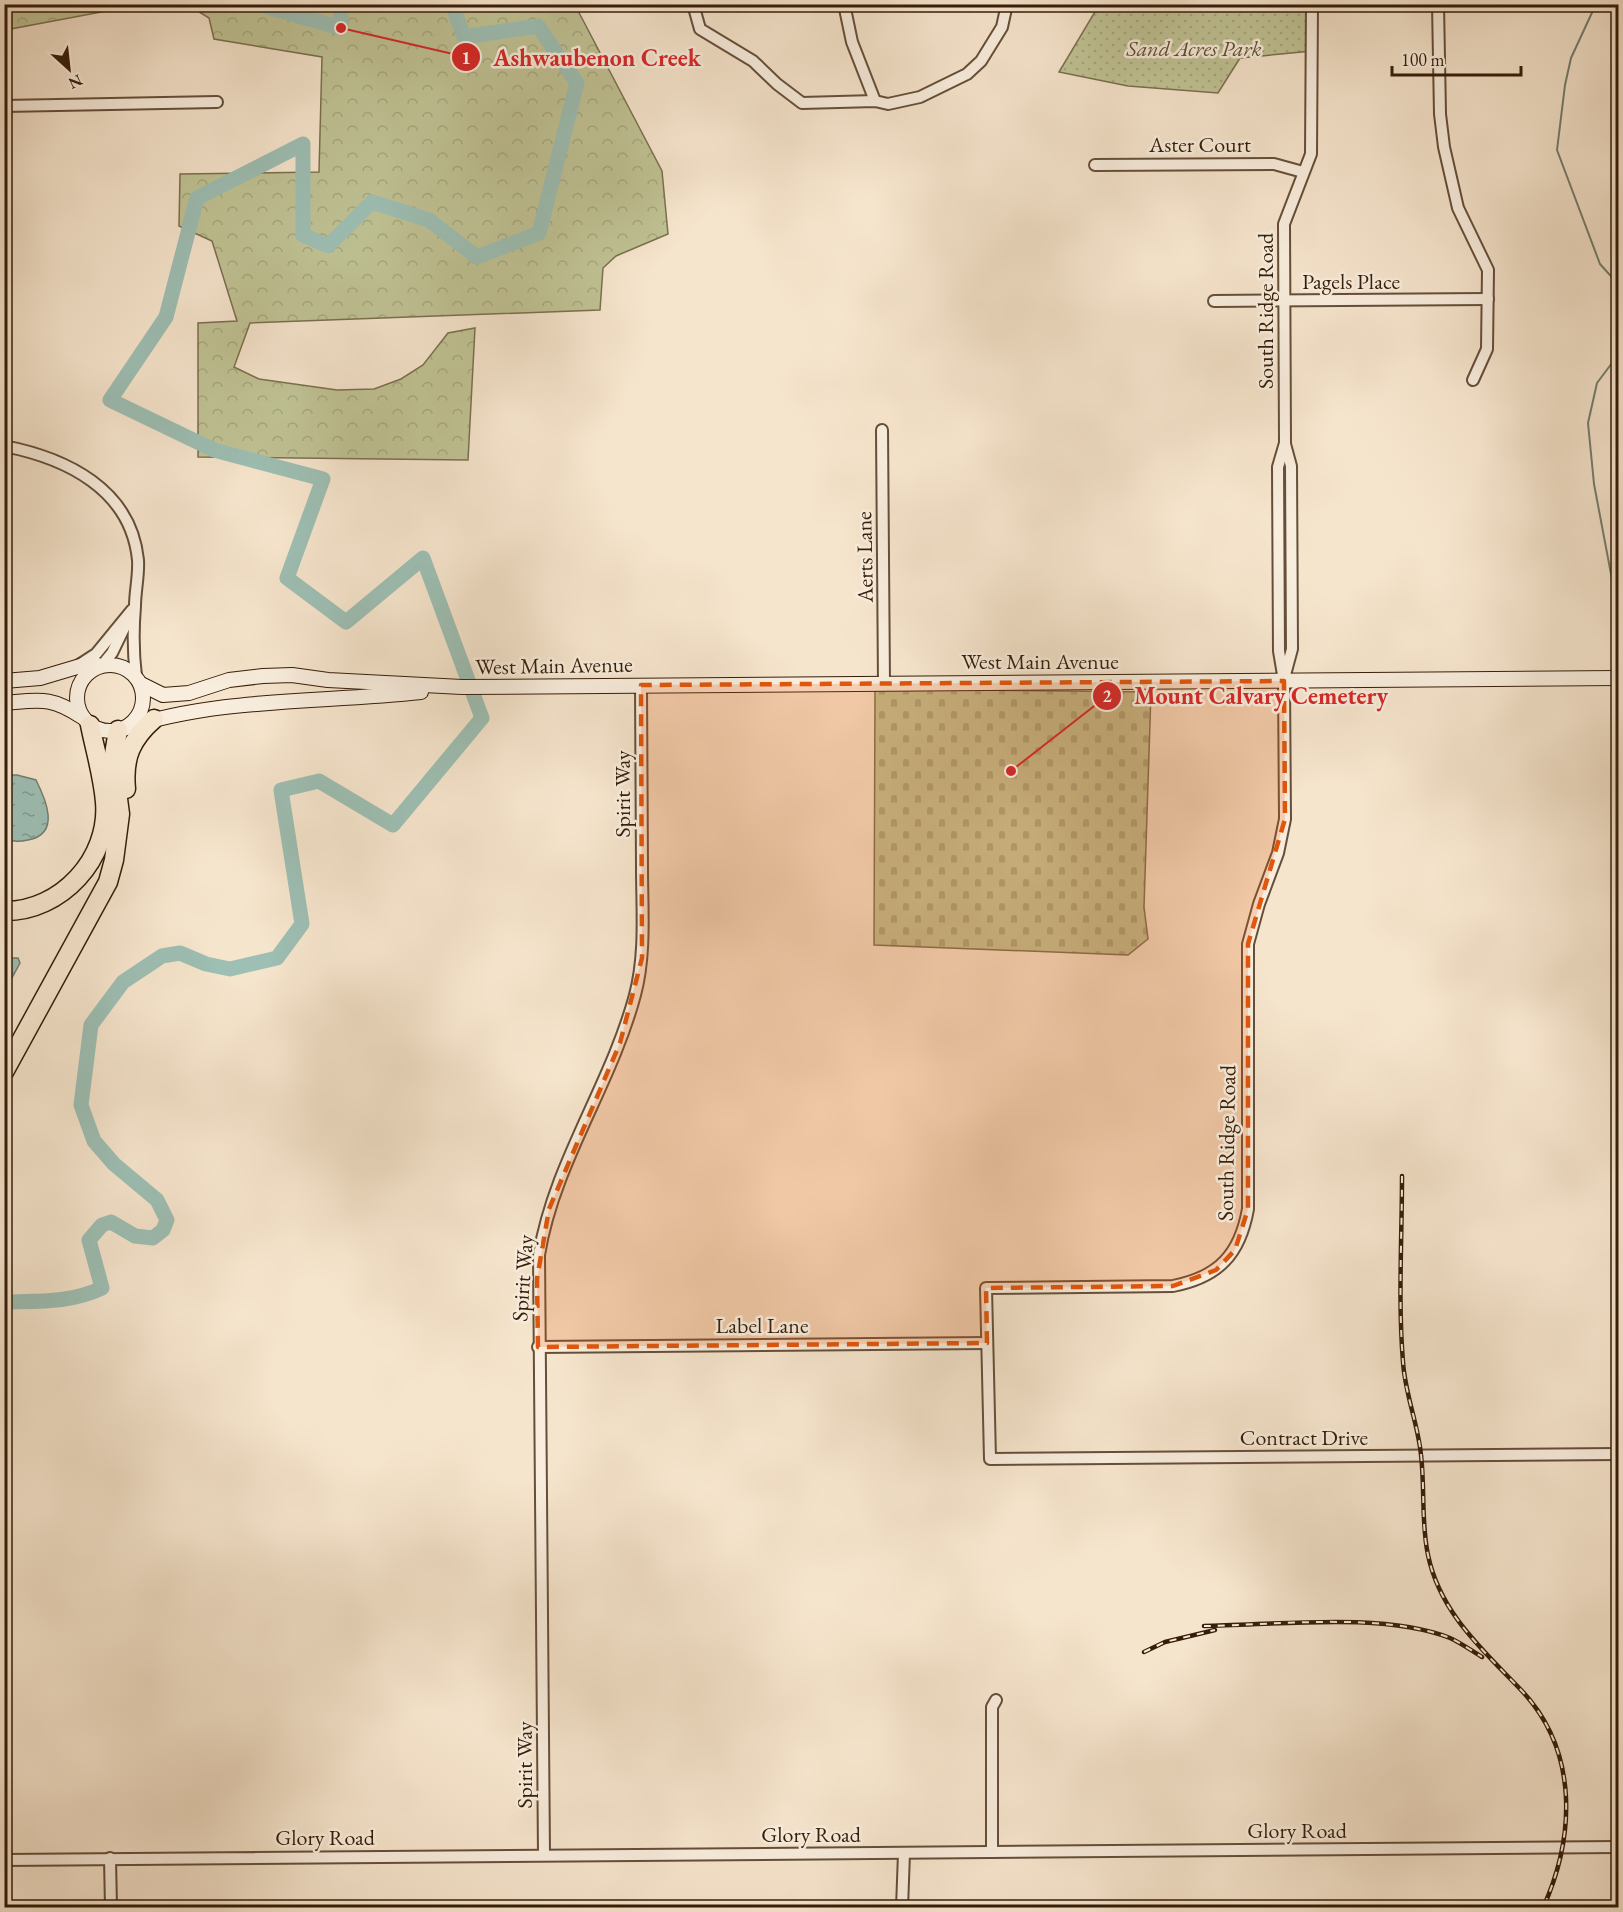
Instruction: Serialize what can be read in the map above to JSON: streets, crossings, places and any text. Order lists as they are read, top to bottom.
{
  "streets": {
    "main road": ["West Main Avenue"],
    "street": [
      "Aster Court",
      "Pagels Place",
      "South Ridge Road",
      "Aerts Lane",
      "Spirit Way",
      "Label Lane",
      "Contract Drive",
      "Glory Road"
    ]
  },
  "crossings": [
    ["Aster Court", "South Ridge Road"],
    ["Pagels Place", "South Ridge Road"],
    ["South Ridge Road", "West Main Avenue"],
    ["South Ridge Road", "Label Lane"],
    ["South Ridge Road", "Contract Drive"],
    ["Aerts Lane", "West Main Avenue"],
    ["West Main Avenue", "Spirit Way"],
    ["Spirit Way", "Label Lane"],
    ["Spirit Way", "Glory Road"]
  ],
  "parks": ["Sand Acres Park"],
  "places": ["Ashwaubenon Creek", "Mount Calvary Cemetery"],
  "scale_bar": "100 m",
  "north": "bottom right"
}
